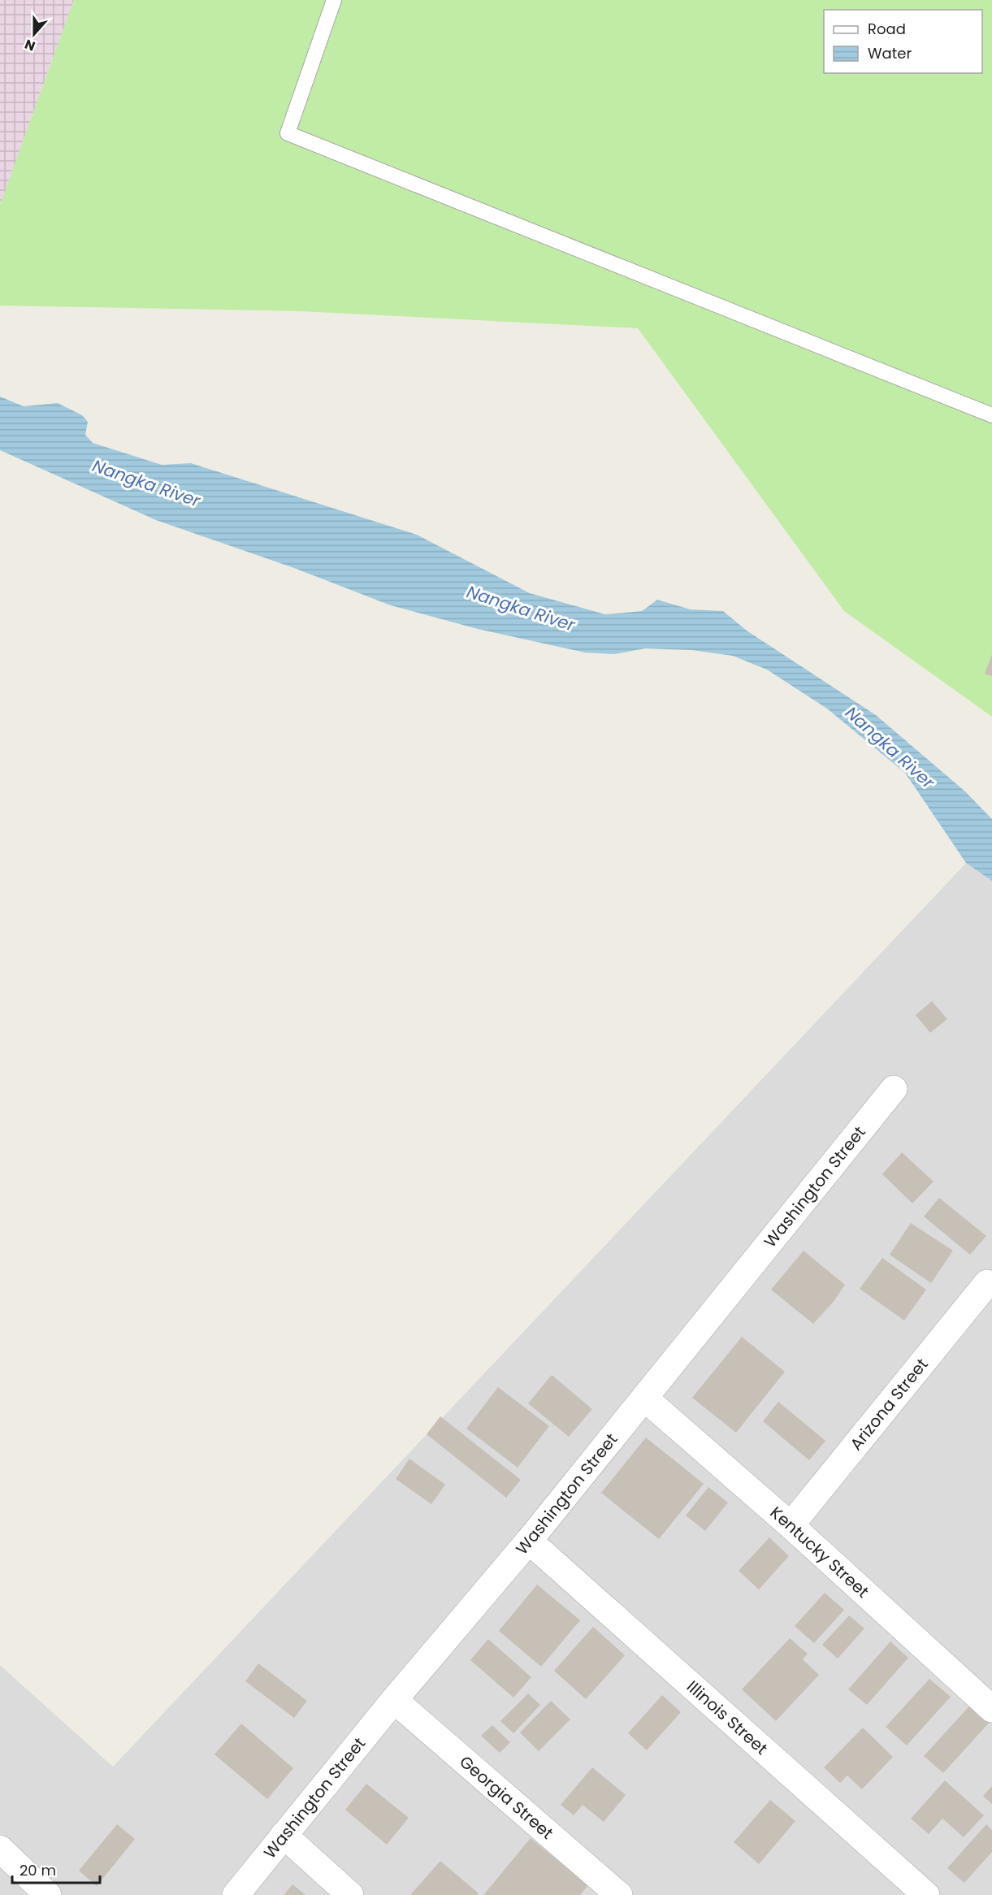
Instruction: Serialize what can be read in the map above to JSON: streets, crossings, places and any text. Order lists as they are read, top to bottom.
{
  "streets": {
    "street": [
      "Washington Street",
      "Arizona Street",
      "Kentucky Street",
      "Illinois Street",
      "Georgia Street"
    ]
  },
  "crossings": [
    ["Washington Street", "Kentucky Street"],
    ["Washington Street", "Illinois Street"],
    ["Washington Street", "Georgia Street"],
    ["Arizona Street", "Kentucky Street"]
  ],
  "water": ["Nangka River"],
  "legend": ["Road", "Water"],
  "scale_bar": "20 m",
  "north": "bottom"
}
